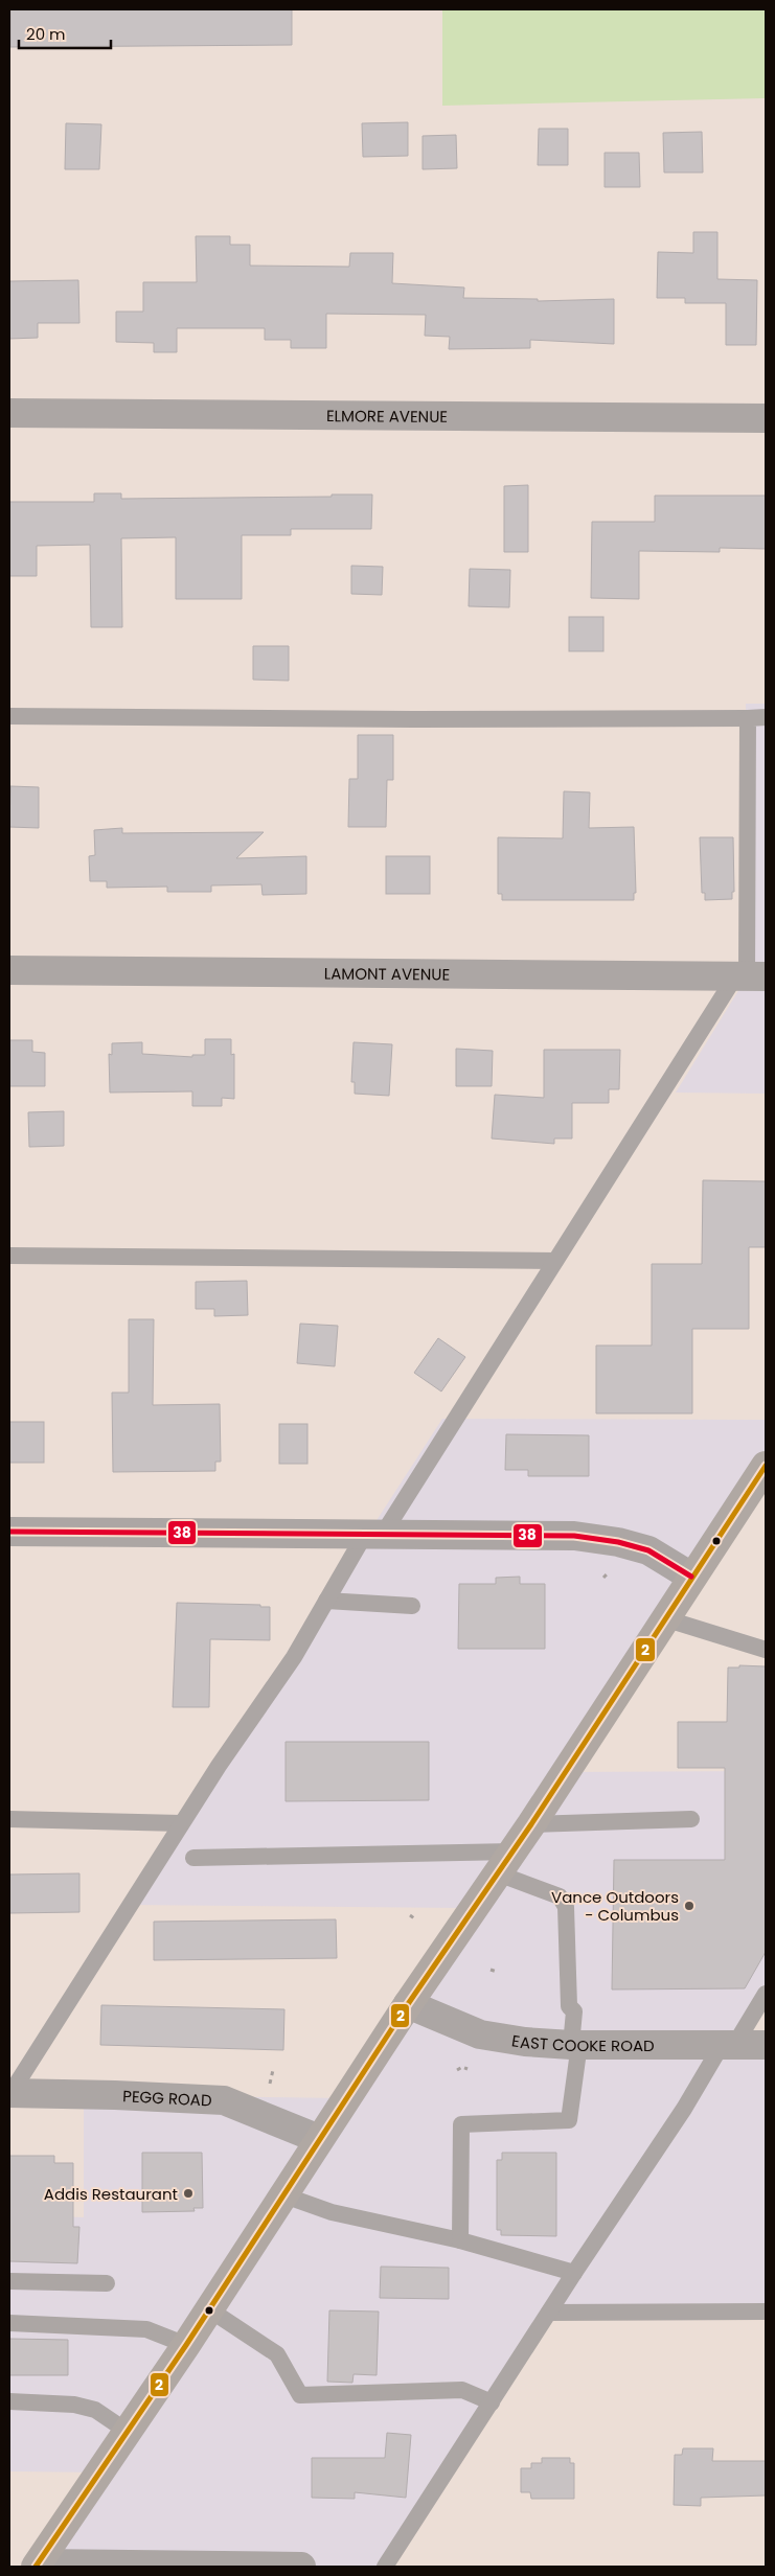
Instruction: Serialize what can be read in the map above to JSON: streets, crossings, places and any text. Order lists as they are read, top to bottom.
{
  "streets": {
    "street": [
      "ELMORE AVENUE",
      "LAMONT AVENUE",
      "EAST COOKE ROAD",
      "PEGG ROAD"
    ]
  },
  "places": ["Vance Outdoors - Columbus", "Addis Restaurant"],
  "lines": ["transit line 2", "transit line 38"],
  "scale_bar": "20 m"
}
